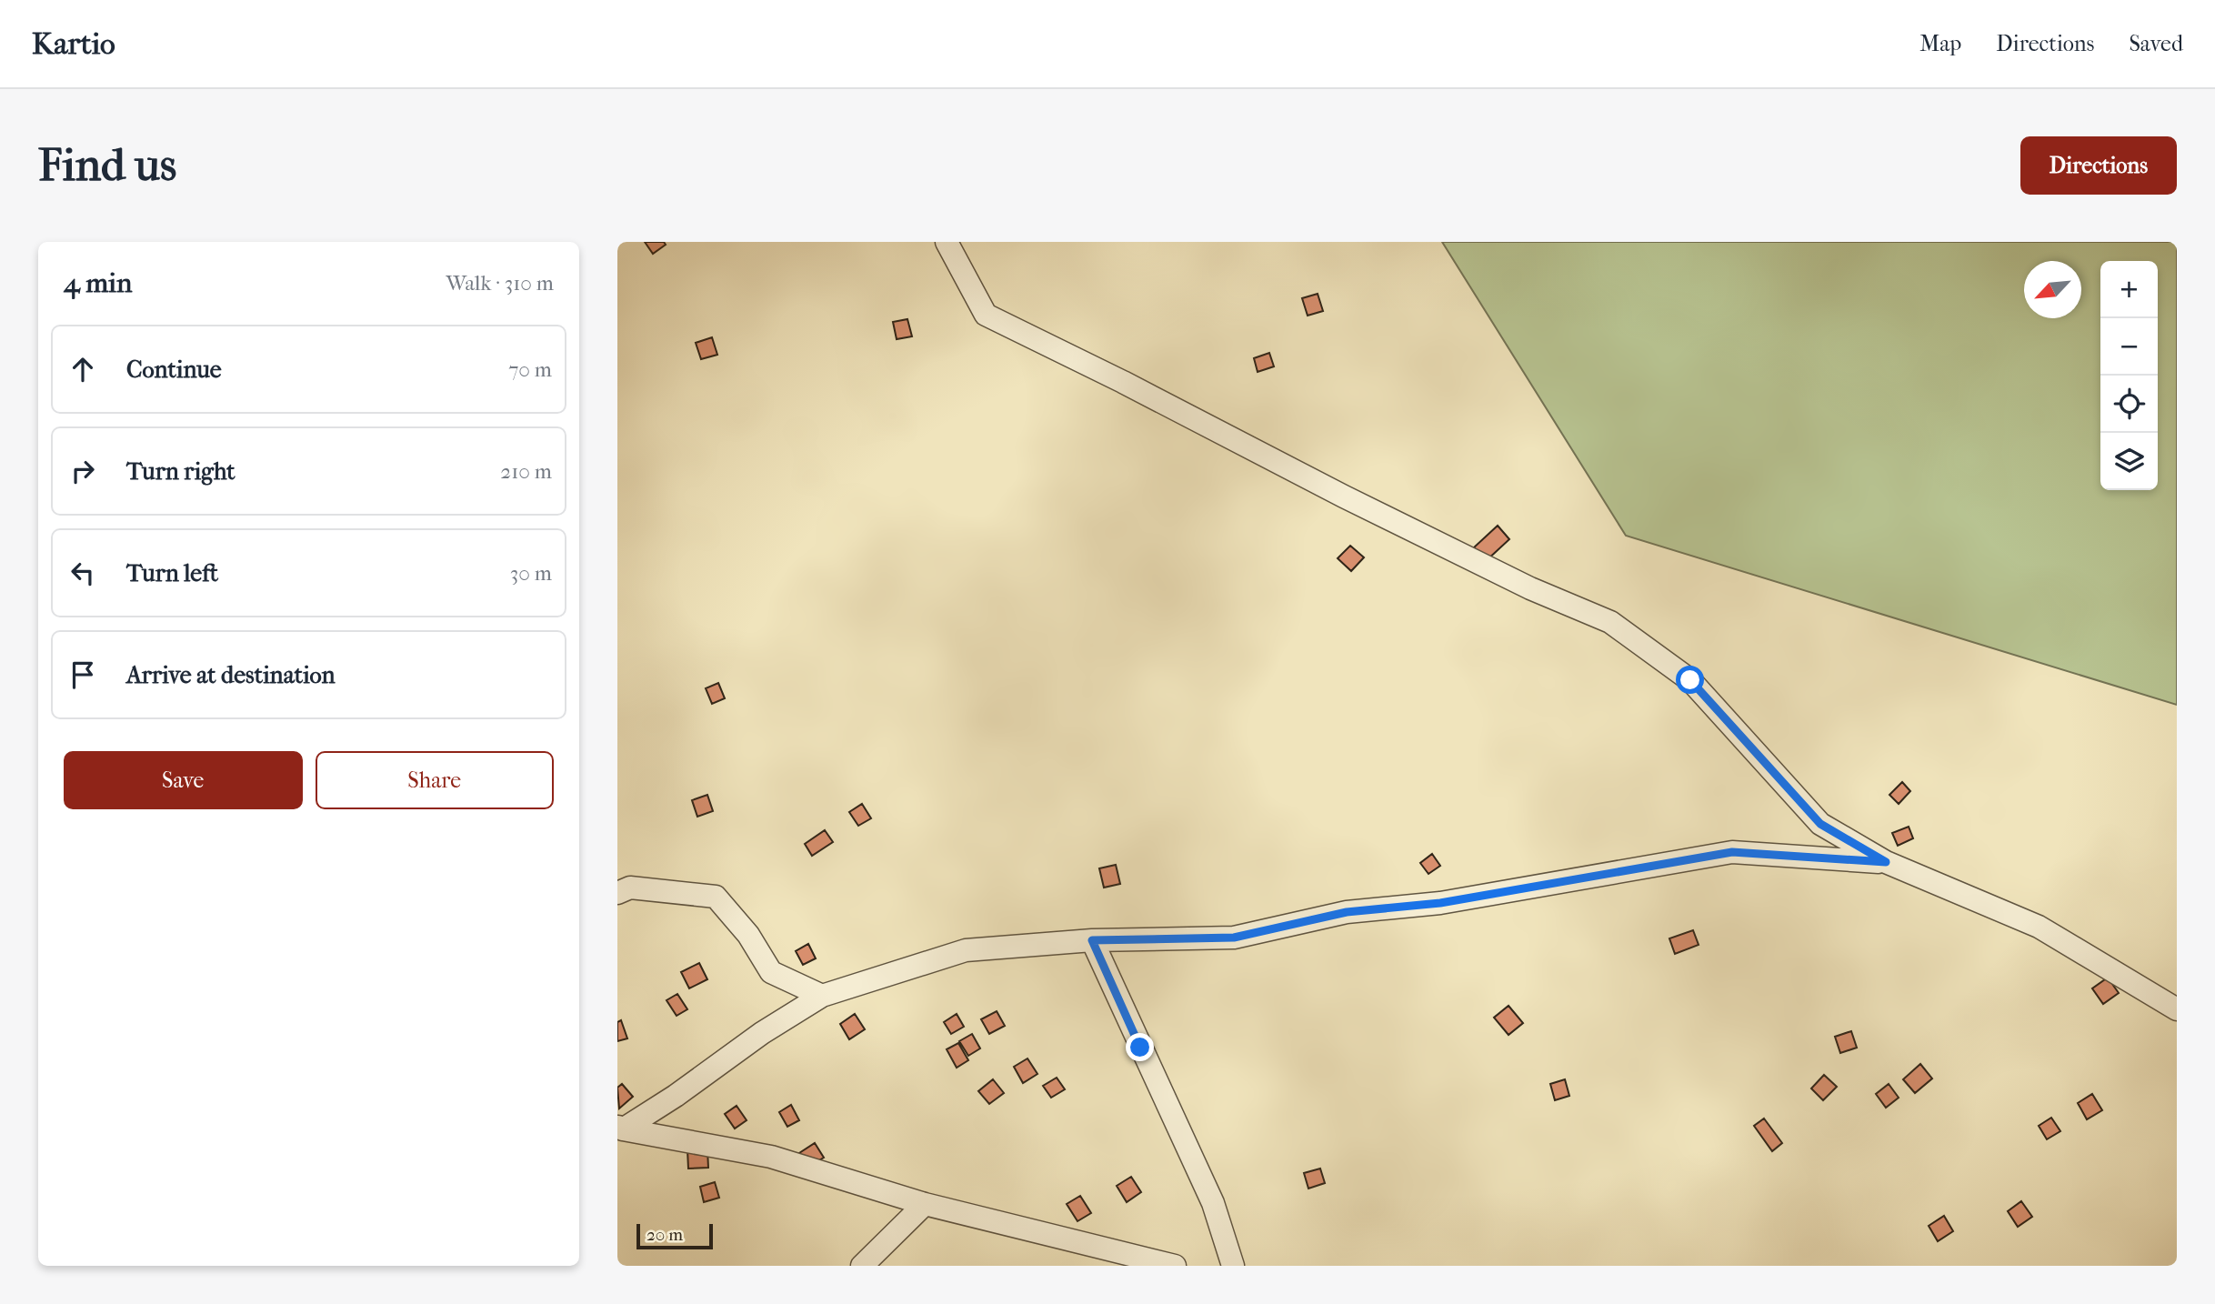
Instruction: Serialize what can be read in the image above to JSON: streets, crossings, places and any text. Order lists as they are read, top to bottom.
{
  "scale_bar": "20 m",
  "north": "bottom left",
  "page": {
    "header": "Kartio",
    "nav": ["Map", "Directions", "Saved"],
    "buttons": [
      "Directions",
      ["Save", "Share"]
    ],
    "title": "Find us",
    "heading": ["4 min", "Walk · 310 m"],
    "map_buttons": ["+", "−"],
    "list": [
      ["Continue", "70 m"],
      ["Turn right", "210 m"],
      ["Turn left", "30 m"],
      "Arrive at destination"
    ],
    "scale": "20 m"
  }
}
